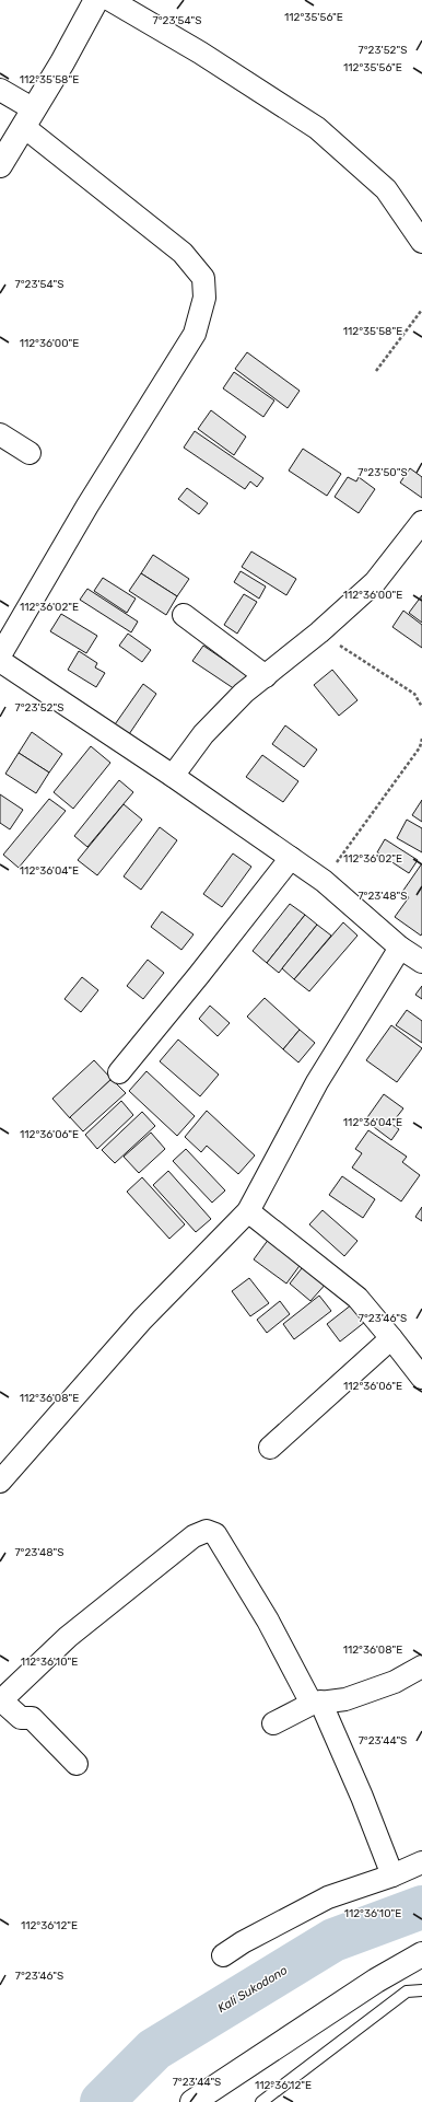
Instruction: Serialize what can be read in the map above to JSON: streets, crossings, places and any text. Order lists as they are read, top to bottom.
{
  "water": ["Kali Sukodono"],
  "coordinates": [
    "112°35'56\"E",
    "7°23'54\"S",
    "7°23'52\"S",
    "112°35'58\"E",
    "112°36'00\"E",
    "7°23'50\"S",
    "112°36'02\"E",
    "112°36'04\"E",
    "7°23'48\"S",
    "112°36'06\"E",
    "7°23'46\"S",
    "112°36'08\"E",
    "112°36'10\"E",
    "7°23'44\"S",
    "112°36'12\"E"
  ]
}
